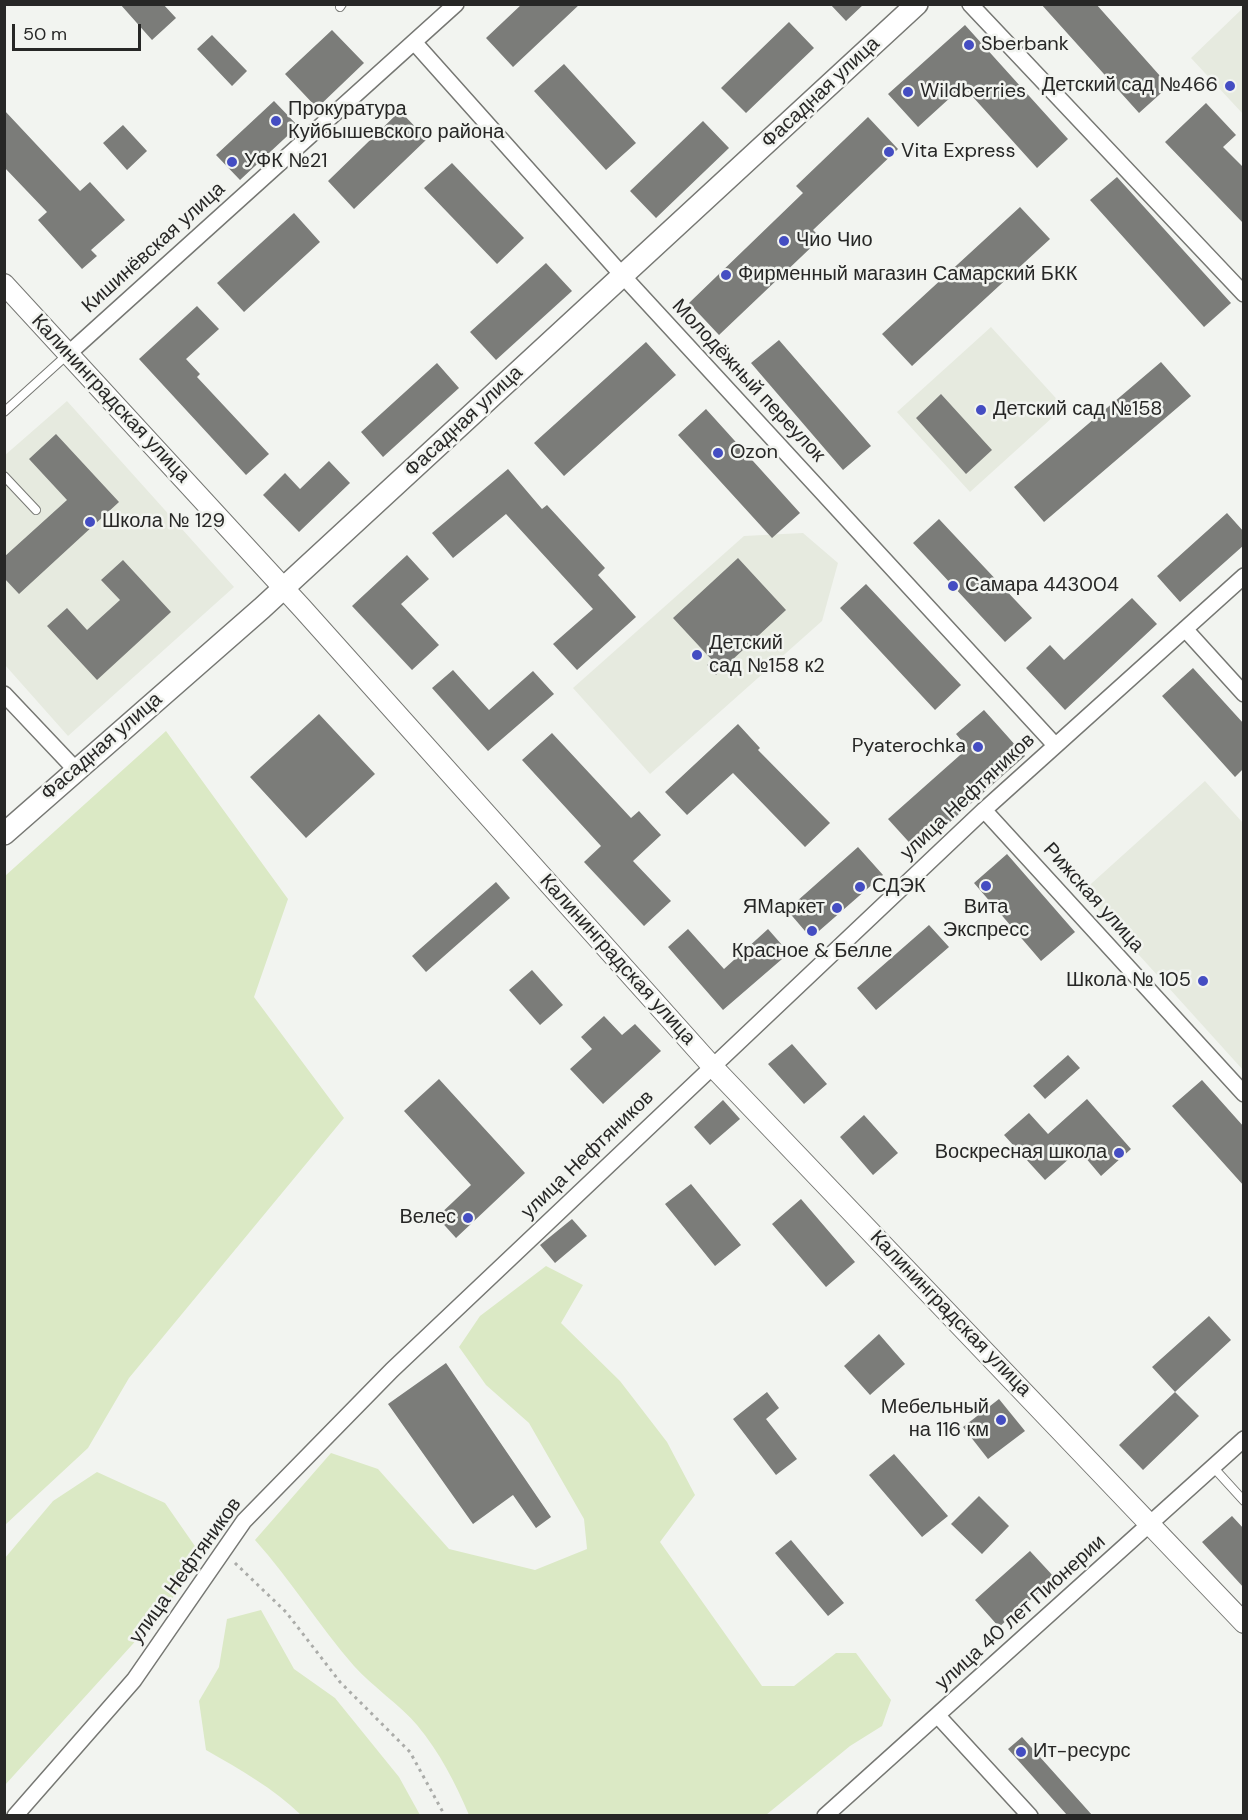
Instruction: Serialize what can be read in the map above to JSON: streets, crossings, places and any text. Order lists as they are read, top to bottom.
{
  "streets": {
    "main road": ["Фасадная улица"],
    "street": [
      "Кишинёвская улица",
      "Молодёжный переулок",
      "Калининградская улица",
      "улица Нефтяников",
      "Рижская улица",
      "улица 40 лет Пионерии"
    ]
  },
  "crossings": [
    ["Фасадная улица", "Молодёжный переулок"],
    ["Фасадная улица", "Калининградская улица"],
    ["Кишинёвская улица", "Молодёжный переулок"],
    ["Кишинёвская улица", "Калининградская улица"],
    ["Молодёжный переулок", "улица Нефтяников"],
    ["Калининградская улица", "улица Нефтяников"],
    ["Калининградская улица", "улица 40 лет Пионерии"],
    ["улица Нефтяников", "Рижская улица"]
  ],
  "places": [
    "Sberbank",
    "Детский сад №466",
    "Wildberries",
    "Прокуратура Куйбышевского района",
    "Vita Express",
    "УФК №21",
    "Чио Чио",
    "Фирменный магазин Самарский БКК",
    "Детский сад №158",
    "Ozon",
    "Школа № 129",
    "Самара 443004",
    "Детский сад №158 к2",
    "Pyaterochka",
    "Вита Экспресс",
    "СДЭК",
    "ЯМаркет",
    "Красное & Белле",
    "Школа № 105",
    "Воскресная школа",
    "Велес",
    "Мебельный на 116 км",
    "Ит-ресурс"
  ],
  "scale_bar": "50 m"
}
